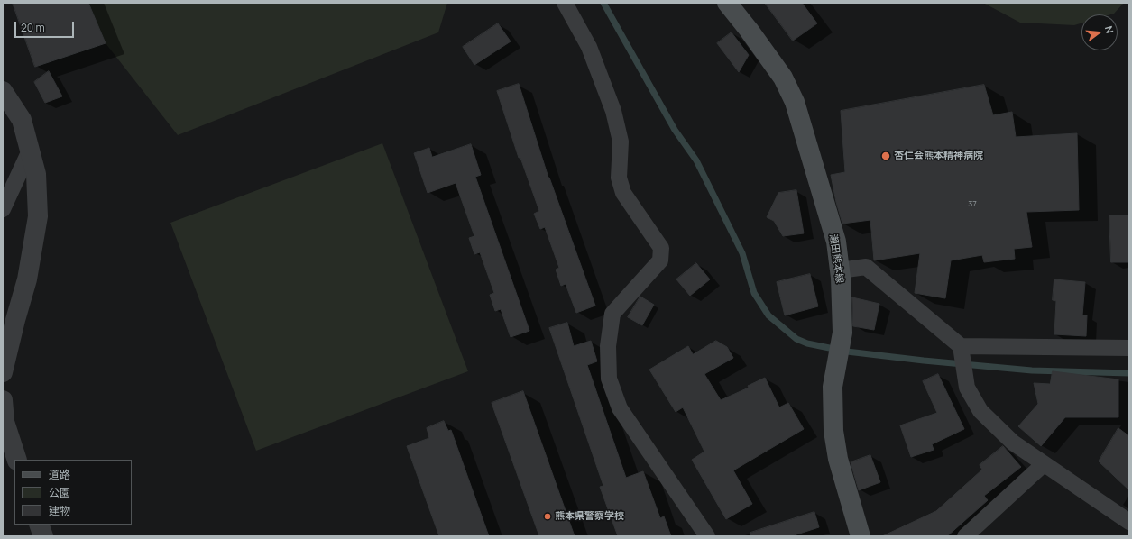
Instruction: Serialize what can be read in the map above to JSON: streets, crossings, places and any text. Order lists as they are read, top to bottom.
{
  "streets": {
    "main road": ["瀬田熊本線"]
  },
  "places": ["杏仁会熊本精神病院", "熊本県警察学校"],
  "house_numbers": ["37"],
  "legend": ["道路", "公園", "建物"],
  "scale_bar": "20 m",
  "north": "right"
}
